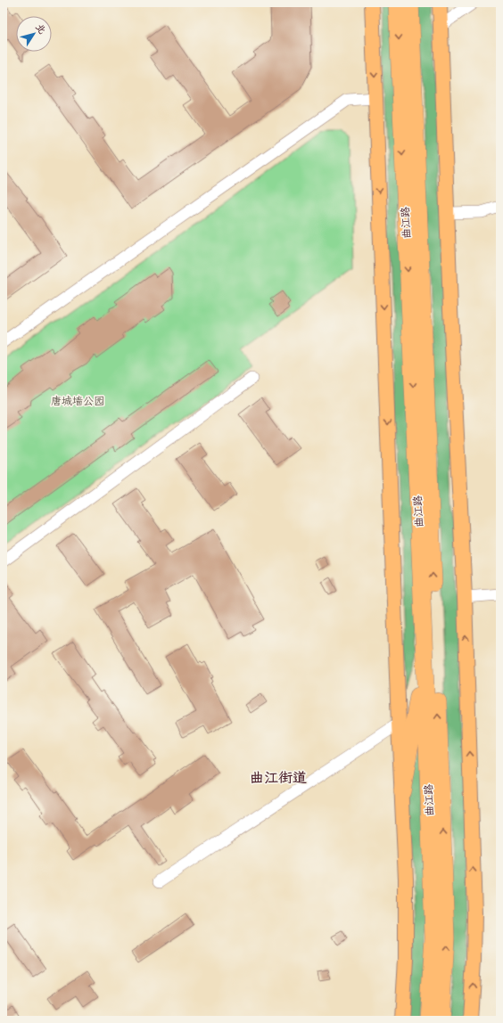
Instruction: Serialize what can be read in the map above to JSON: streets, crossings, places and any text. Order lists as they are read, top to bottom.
{
  "streets": {
    "highway": ["曲江路"]
  },
  "districts": ["曲江街道"],
  "parks": ["唐城墙公园"],
  "north": "top right"
}
